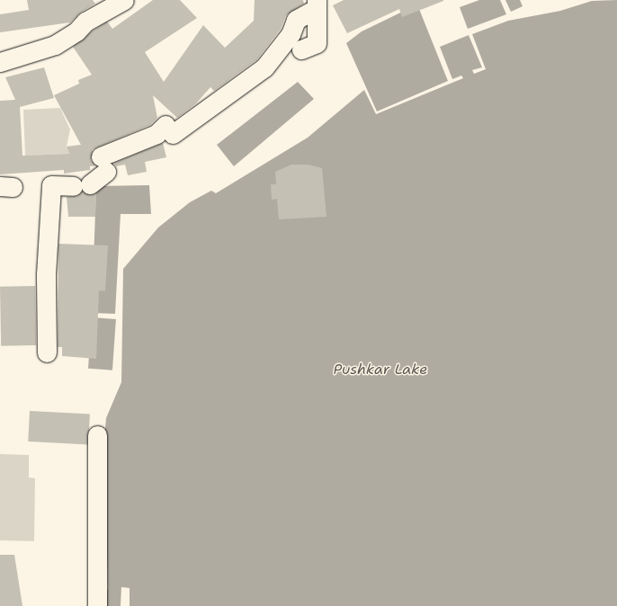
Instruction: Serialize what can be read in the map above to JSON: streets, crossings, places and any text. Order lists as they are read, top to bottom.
{
  "water": ["Pushkar Lake"]
}
